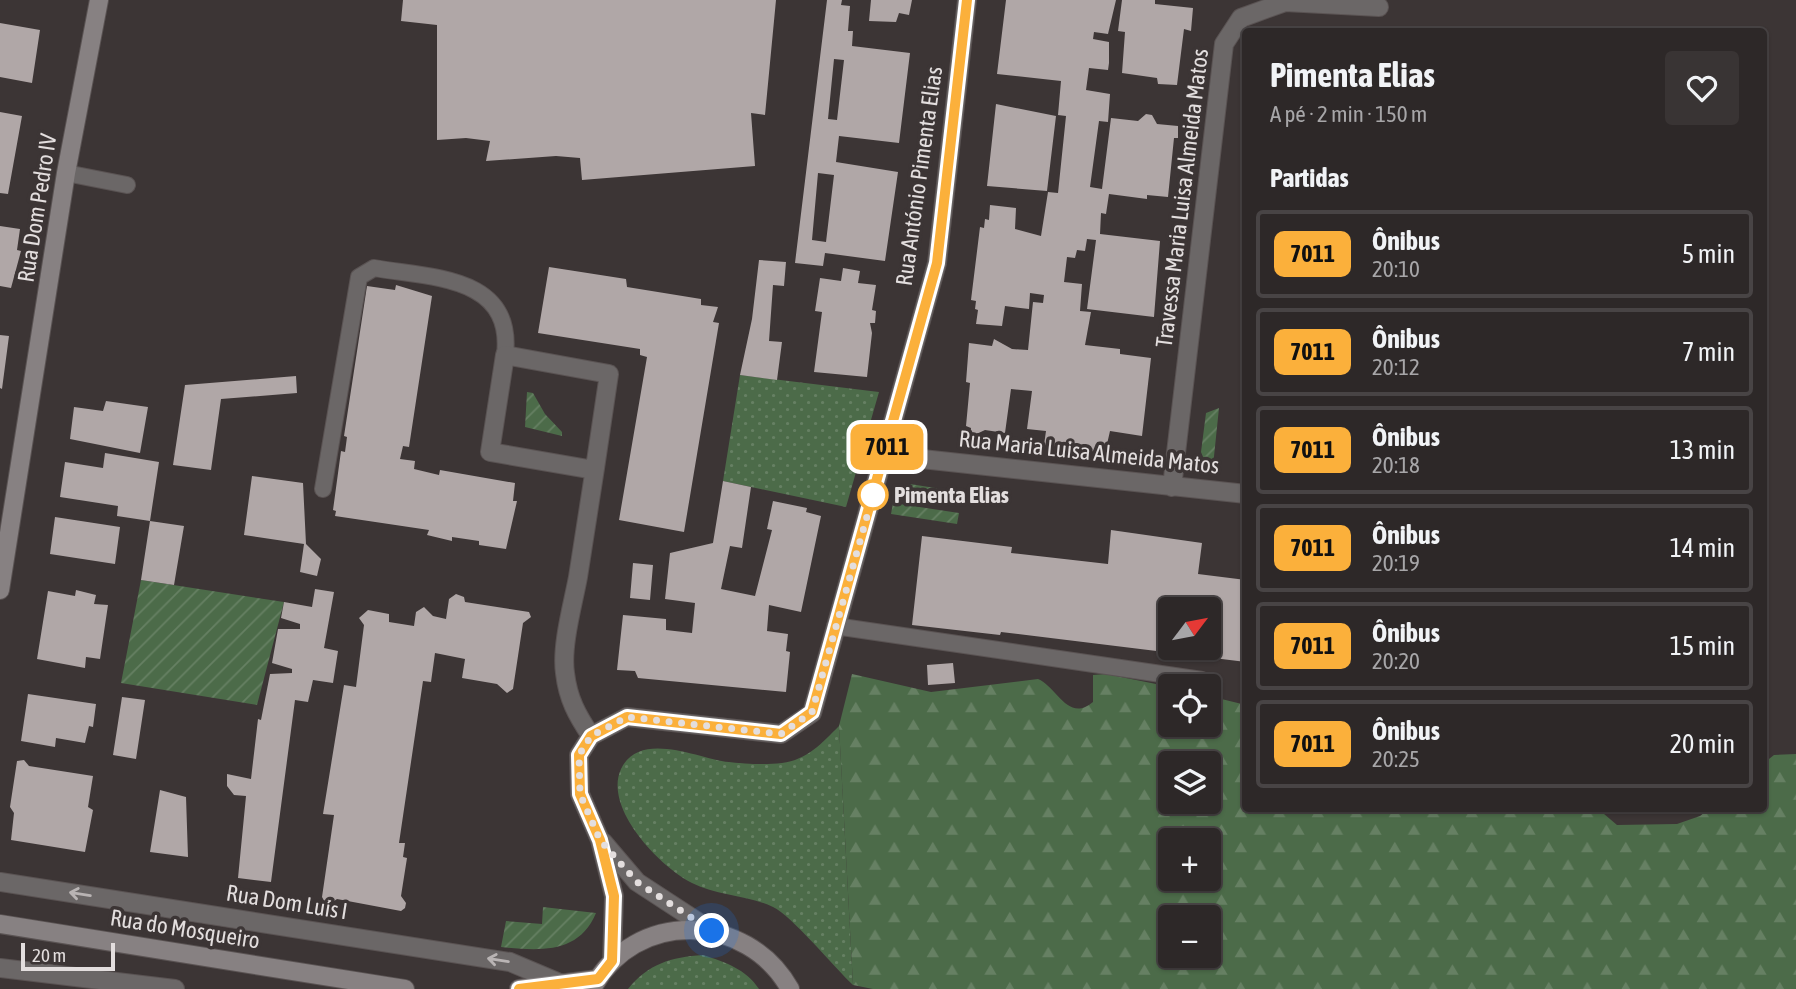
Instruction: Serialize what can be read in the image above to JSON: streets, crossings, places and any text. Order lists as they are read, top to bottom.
{
  "streets": {
    "main road": ["Rua Dom Pedro IV", "Rua do Mosqueiro"],
    "street": [
      "Rua António Pimenta Elias",
      "Travessa Maria Luisa Almeida Matos",
      "Rua Maria Luisa Almeida Matos",
      "Rua Dom Luís I"
    ]
  },
  "crossings": [
    ["Rua António Pimenta Elias", "Rua Maria Luisa Almeida Matos"],
    ["Travessa Maria Luisa Almeida Matos", "Rua Maria Luisa Almeida Matos"]
  ],
  "one_way": ["Rua Dom Luís I"],
  "places": ["Pimenta Elias"],
  "lines": ["bus line 7011"],
  "scale_bar": "20 m",
  "north": "top right",
  "page": {
    "on_map": "7011",
    "heading": [
      ["Pimenta Elias", "A pé · 2 min · 150 m"],
      "Partidas"
    ],
    "list": [
      {
        "mark": "7011",
        "name": "Ônibus",
        "note": "20:10",
        "value": "5 min"
      },
      {
        "mark": "7011",
        "name": "Ônibus",
        "note": "20:12",
        "value": "7 min"
      },
      {
        "mark": "7011",
        "name": "Ônibus",
        "note": "20:18",
        "value": "13 min"
      },
      {
        "mark": "7011",
        "name": "Ônibus",
        "note": "20:19",
        "value": "14 min"
      },
      {
        "mark": "7011",
        "name": "Ônibus",
        "note": "20:20",
        "value": "15 min"
      },
      {
        "mark": "7011",
        "name": "Ônibus",
        "note": "20:25",
        "value": "20 min"
      }
    ],
    "map_buttons": ["+", "−"],
    "scale": "20 m"
  }
}
